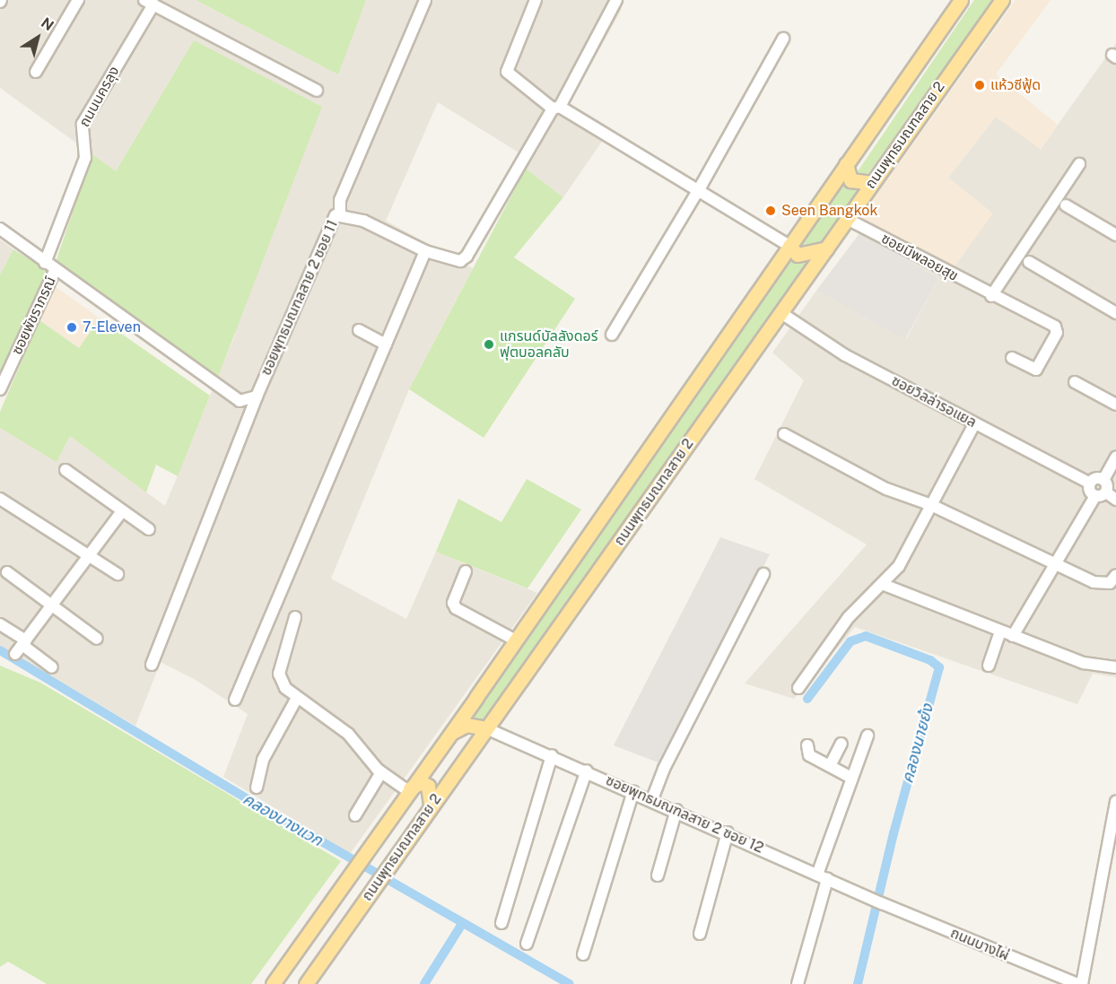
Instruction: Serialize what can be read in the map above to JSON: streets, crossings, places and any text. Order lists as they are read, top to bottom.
{
  "streets": {
    "main road": ["ถนนพุทธมณฑลสาย 2"],
    "street": [
      "ถนนนครลุง",
      "ซอยมีพลอยสุข",
      "ซอยพุทธมณฑลสาย 2 ซอย 11",
      "ซอยพัชราภรณ์",
      "ซอยวิลล่ารอแยล",
      "ซอยพุทธมณฑลสาย 2 ซอย 12",
      "ถนนบางไผ่"
    ]
  },
  "crossings": [
    ["ถนนพุทธมณฑลสาย 2", "ซอยมีพลอยสุข"],
    ["ถนนพุทธมณฑลสาย 2", "ซอยวิลล่ารอแยล"],
    ["ถนนพุทธมณฑลสาย 2", "ซอยพุทธมณฑลสาย 2 ซอย 12"],
    ["ซอยพุทธมณฑลสาย 2 ซอย 12", "ถนนบางไผ่"]
  ],
  "water": ["คลองนายย้ง", "คลองบางแวก"],
  "places": [
    "แห้วซีฟู้ด",
    "Seen Bangkok",
    "7-Eleven",
    "แกรนด์บัลลังดอร์ ฟุตบอลคลับ"
  ],
  "north": "top right"
}
